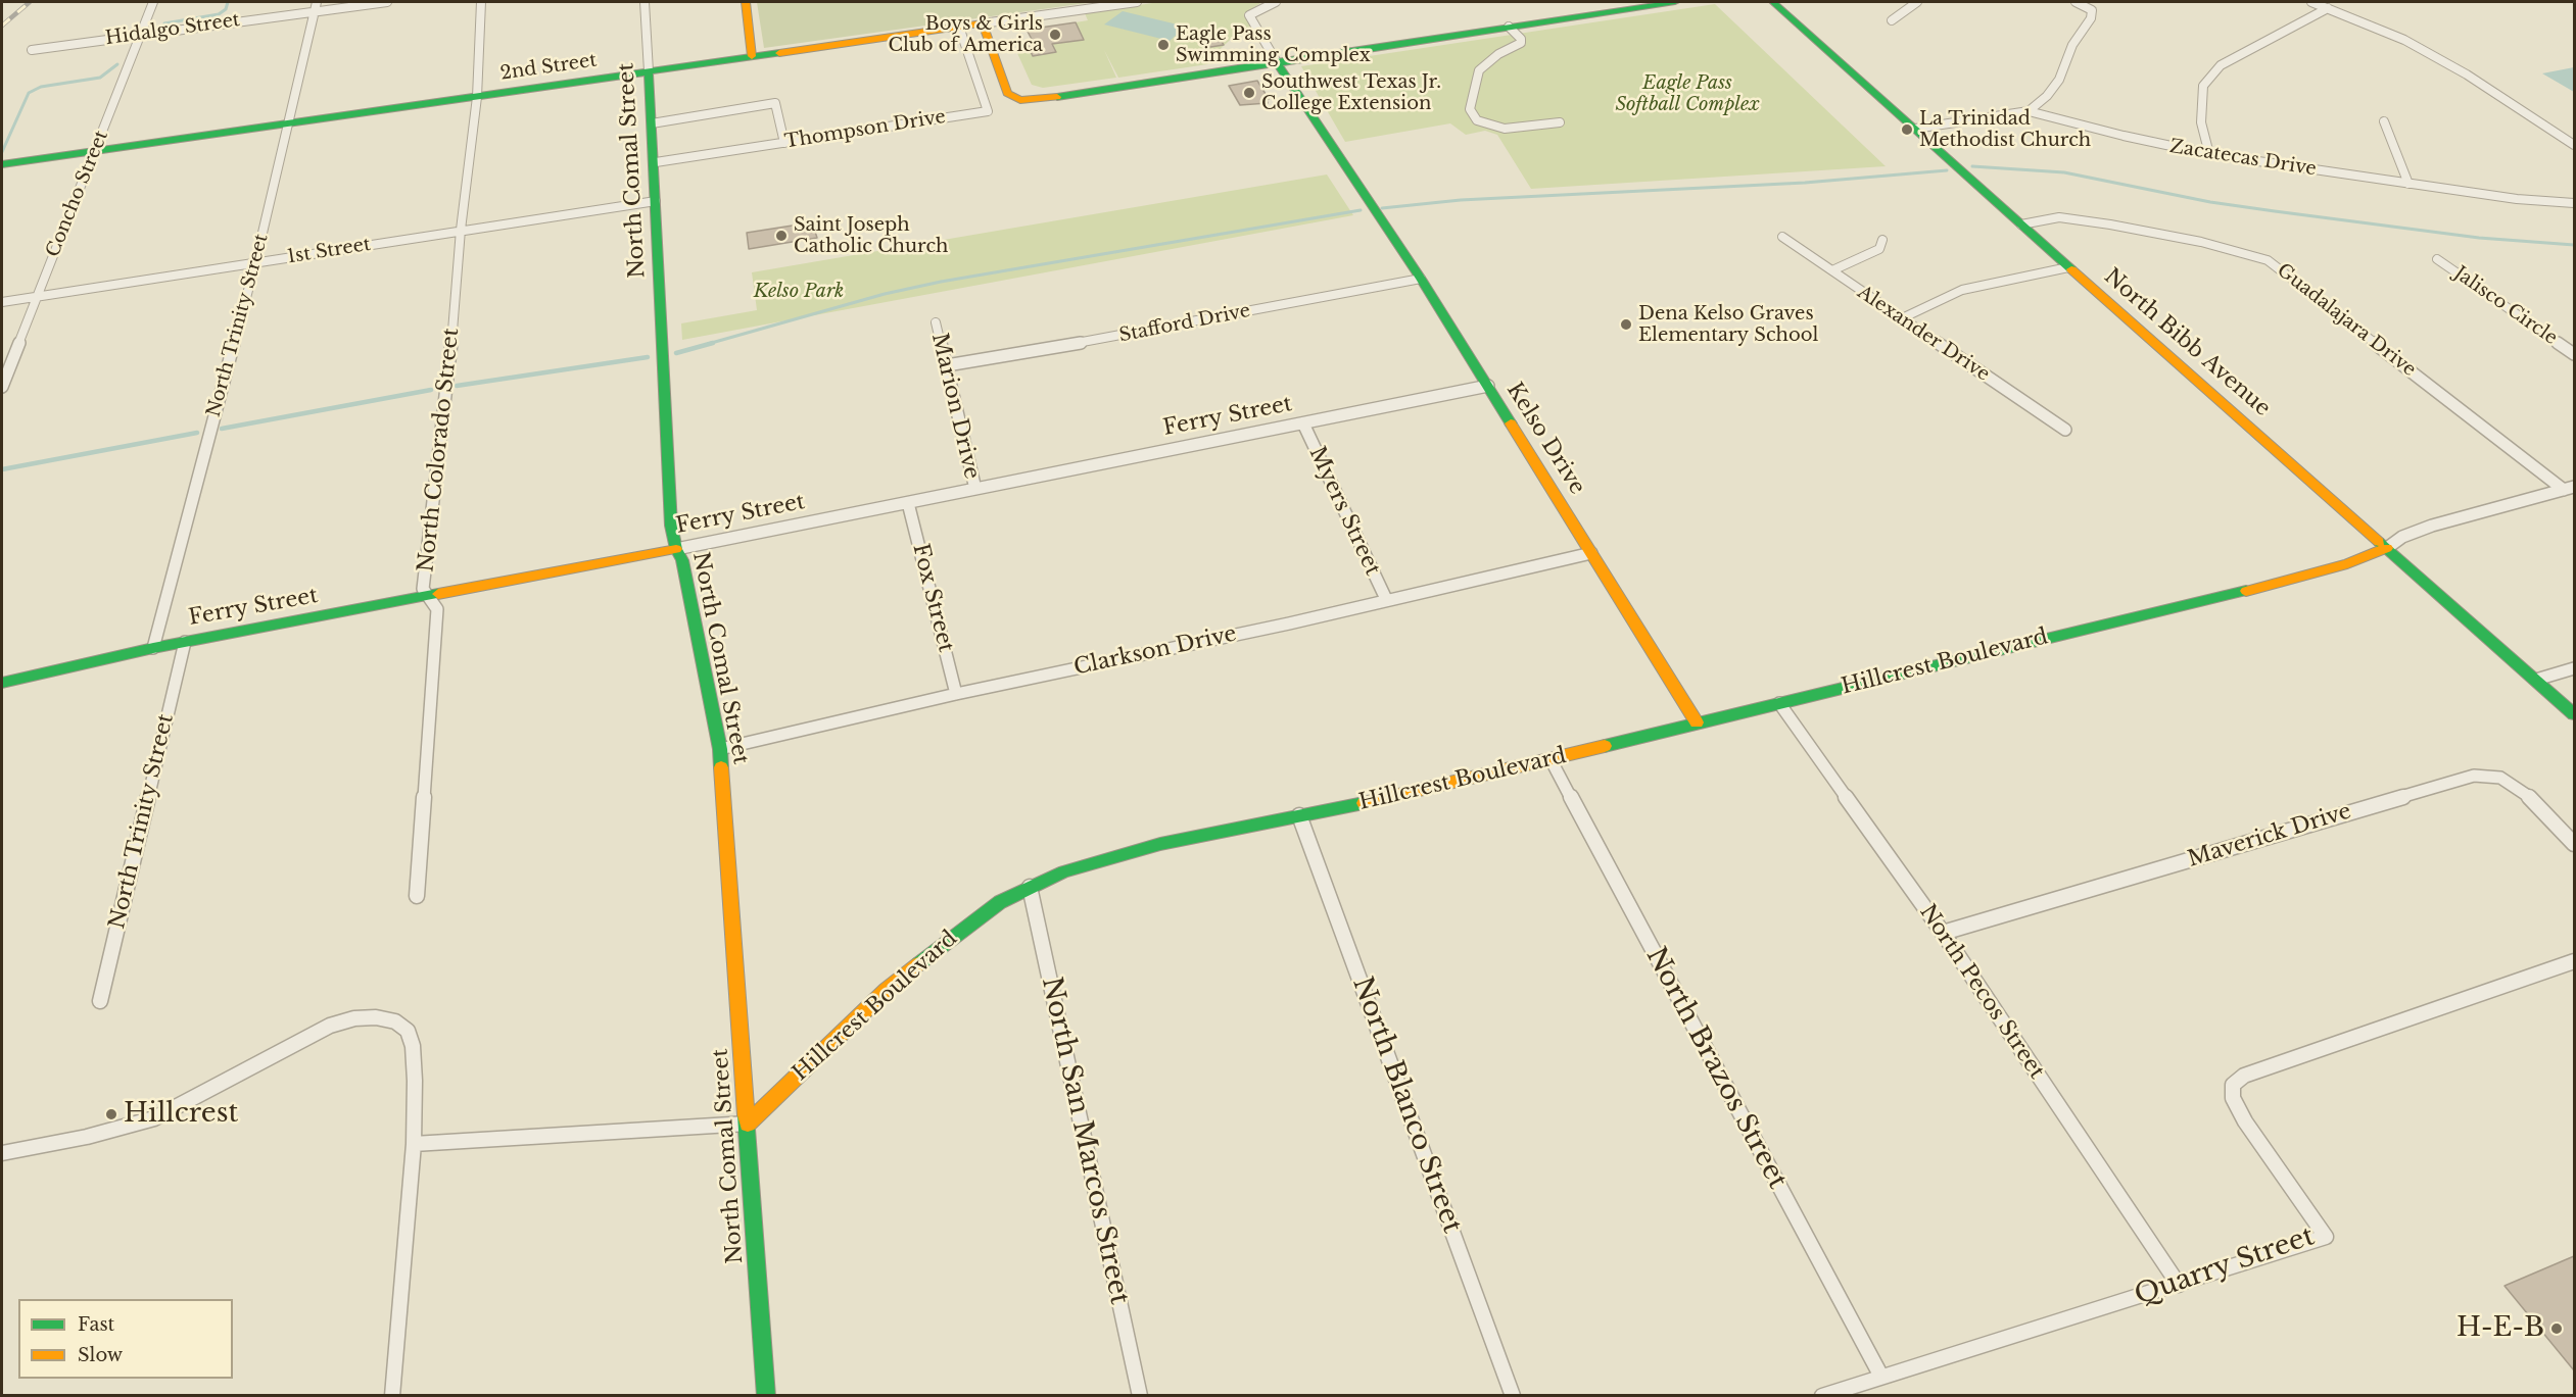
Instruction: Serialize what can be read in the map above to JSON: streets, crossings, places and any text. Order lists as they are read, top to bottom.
{
  "streets": {
    "street": [
      "Hidalgo Street",
      "2nd Street",
      "Thompson Drive",
      "Zacatecas Drive",
      "North Comal Street",
      "Concho Street",
      "1st Street",
      "Jalisco Circle",
      "Guadalajara Drive",
      "Stafford Drive",
      "North Trinity Street",
      "Alexander Drive",
      "North Bibb Avenue",
      "Marion Drive",
      "Ferry Street",
      "Kelso Drive",
      "North Colorado Street",
      "Myers Street",
      "Fox Street",
      "Clarkson Drive",
      "Hillcrest Boulevard",
      "Maverick Drive",
      "North Pecos Street",
      "North Brazos Street",
      "North Blanco Street",
      "North San Marcos Street",
      "Quarry Street"
    ]
  },
  "crossings": [
    ["Hidalgo Street", "Concho Street"],
    ["Hidalgo Street", "North Trinity Street"],
    ["2nd Street", "Thompson Drive"],
    ["2nd Street", "North Comal Street"],
    ["2nd Street", "Concho Street"],
    ["2nd Street", "North Trinity Street"],
    ["2nd Street", "North Colorado Street"],
    ["Thompson Drive", "North Comal Street"],
    ["Zacatecas Drive", "North Bibb Avenue"],
    ["North Comal Street", "1st Street"],
    ["North Comal Street", "Ferry Street"],
    ["North Comal Street", "Clarkson Drive"],
    ["North Comal Street", "Hillcrest Boulevard"],
    ["Concho Street", "1st Street"],
    ["1st Street", "North Trinity Street"],
    ["1st Street", "North Colorado Street"],
    ["Guadalajara Drive", "North Bibb Avenue"],
    ["Guadalajara Drive", "Hillcrest Boulevard"],
    ["Stafford Drive", "Marion Drive"],
    ["Stafford Drive", "Kelso Drive"],
    ["North Trinity Street", "Ferry Street"],
    ["North Bibb Avenue", "Hillcrest Boulevard"],
    ["Marion Drive", "Ferry Street"],
    ["Ferry Street", "Kelso Drive"],
    ["Ferry Street", "North Colorado Street"],
    ["Ferry Street", "Myers Street"],
    ["Ferry Street", "Fox Street"],
    ["Kelso Drive", "Clarkson Drive"],
    ["Kelso Drive", "Hillcrest Boulevard"],
    ["Myers Street", "Clarkson Drive"],
    ["Fox Street", "Clarkson Drive"],
    ["Hillcrest Boulevard", "North Pecos Street"],
    ["Hillcrest Boulevard", "North Brazos Street"],
    ["Hillcrest Boulevard", "North Blanco Street"],
    ["Hillcrest Boulevard", "North San Marcos Street"],
    ["Maverick Drive", "North Pecos Street"],
    ["North Pecos Street", "Quarry Street"],
    ["North Brazos Street", "Quarry Street"]
  ],
  "parks": ["Eagle Pass Softball Complex", "Kelso Park"],
  "places": [
    "Boys & Girls Club of America",
    "Eagle Pass Swimming Complex",
    "Southwest Texas Jr. College Extension",
    "La Trinidad Methodist Church",
    "Saint Joseph Catholic Church",
    "Dena Kelso Graves Elementary School",
    "Hillcrest",
    "H-E-B"
  ],
  "legend": ["Fast", "Slow"]
}
